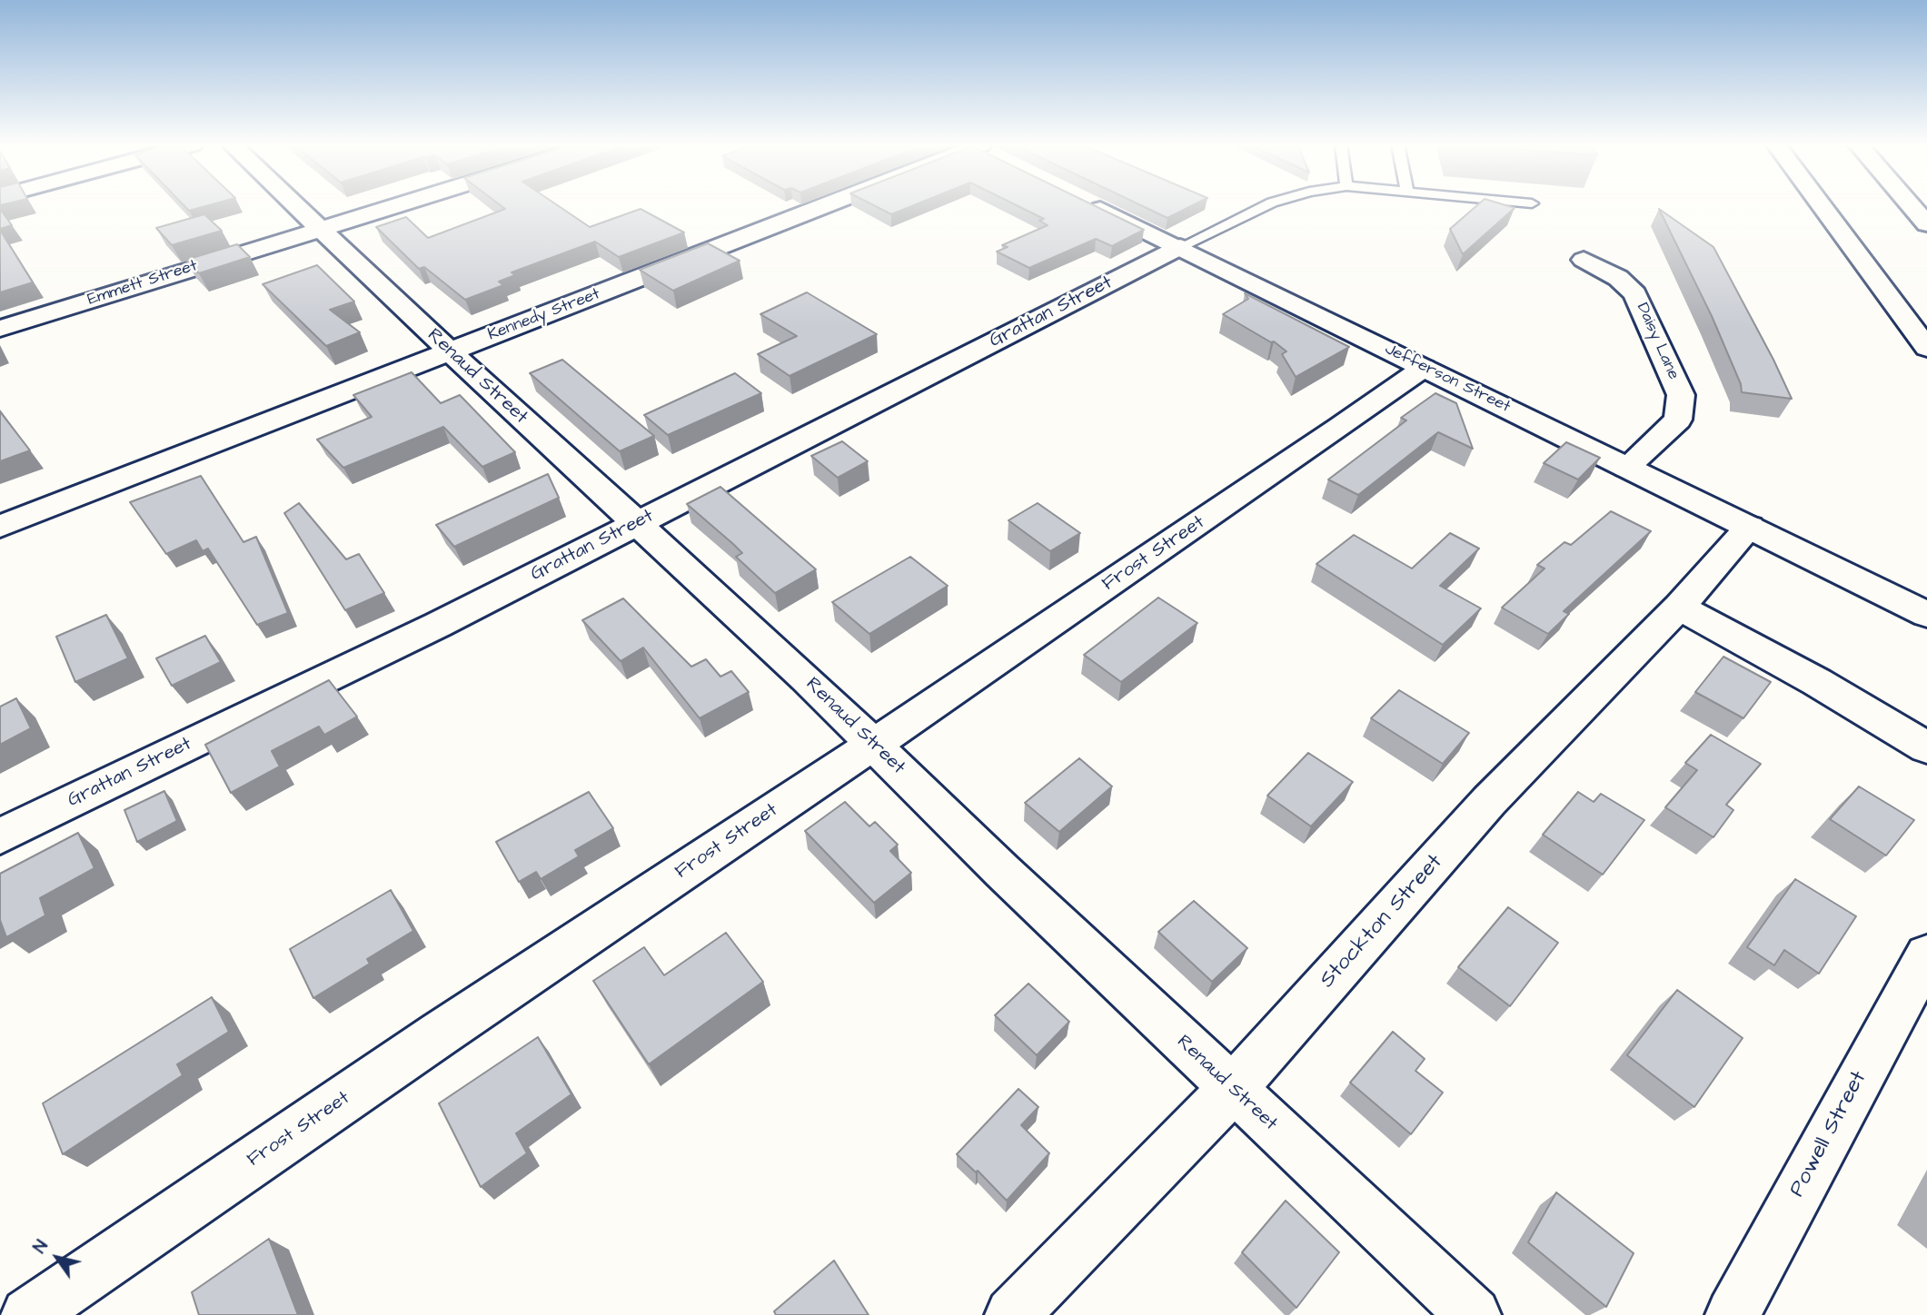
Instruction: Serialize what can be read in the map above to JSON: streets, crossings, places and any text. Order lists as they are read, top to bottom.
{
  "streets": {
    "main road": [
      "Emmett Street",
      "Grattan Street",
      "Kennedy Street",
      "Daisy Lane",
      "Renaud Street",
      "Jefferson Street",
      "Frost Street",
      "Stockton Street",
      "Powell Street"
    ]
  },
  "crossings": [
    ["Emmett Street", "Renaud Street"],
    ["Grattan Street", "Renaud Street"],
    ["Grattan Street", "Jefferson Street"],
    ["Kennedy Street", "Renaud Street"],
    ["Daisy Lane", "Jefferson Street"],
    ["Renaud Street", "Frost Street"],
    ["Renaud Street", "Stockton Street"],
    ["Jefferson Street", "Frost Street"],
    ["Jefferson Street", "Stockton Street"]
  ],
  "north": "top left"
}
